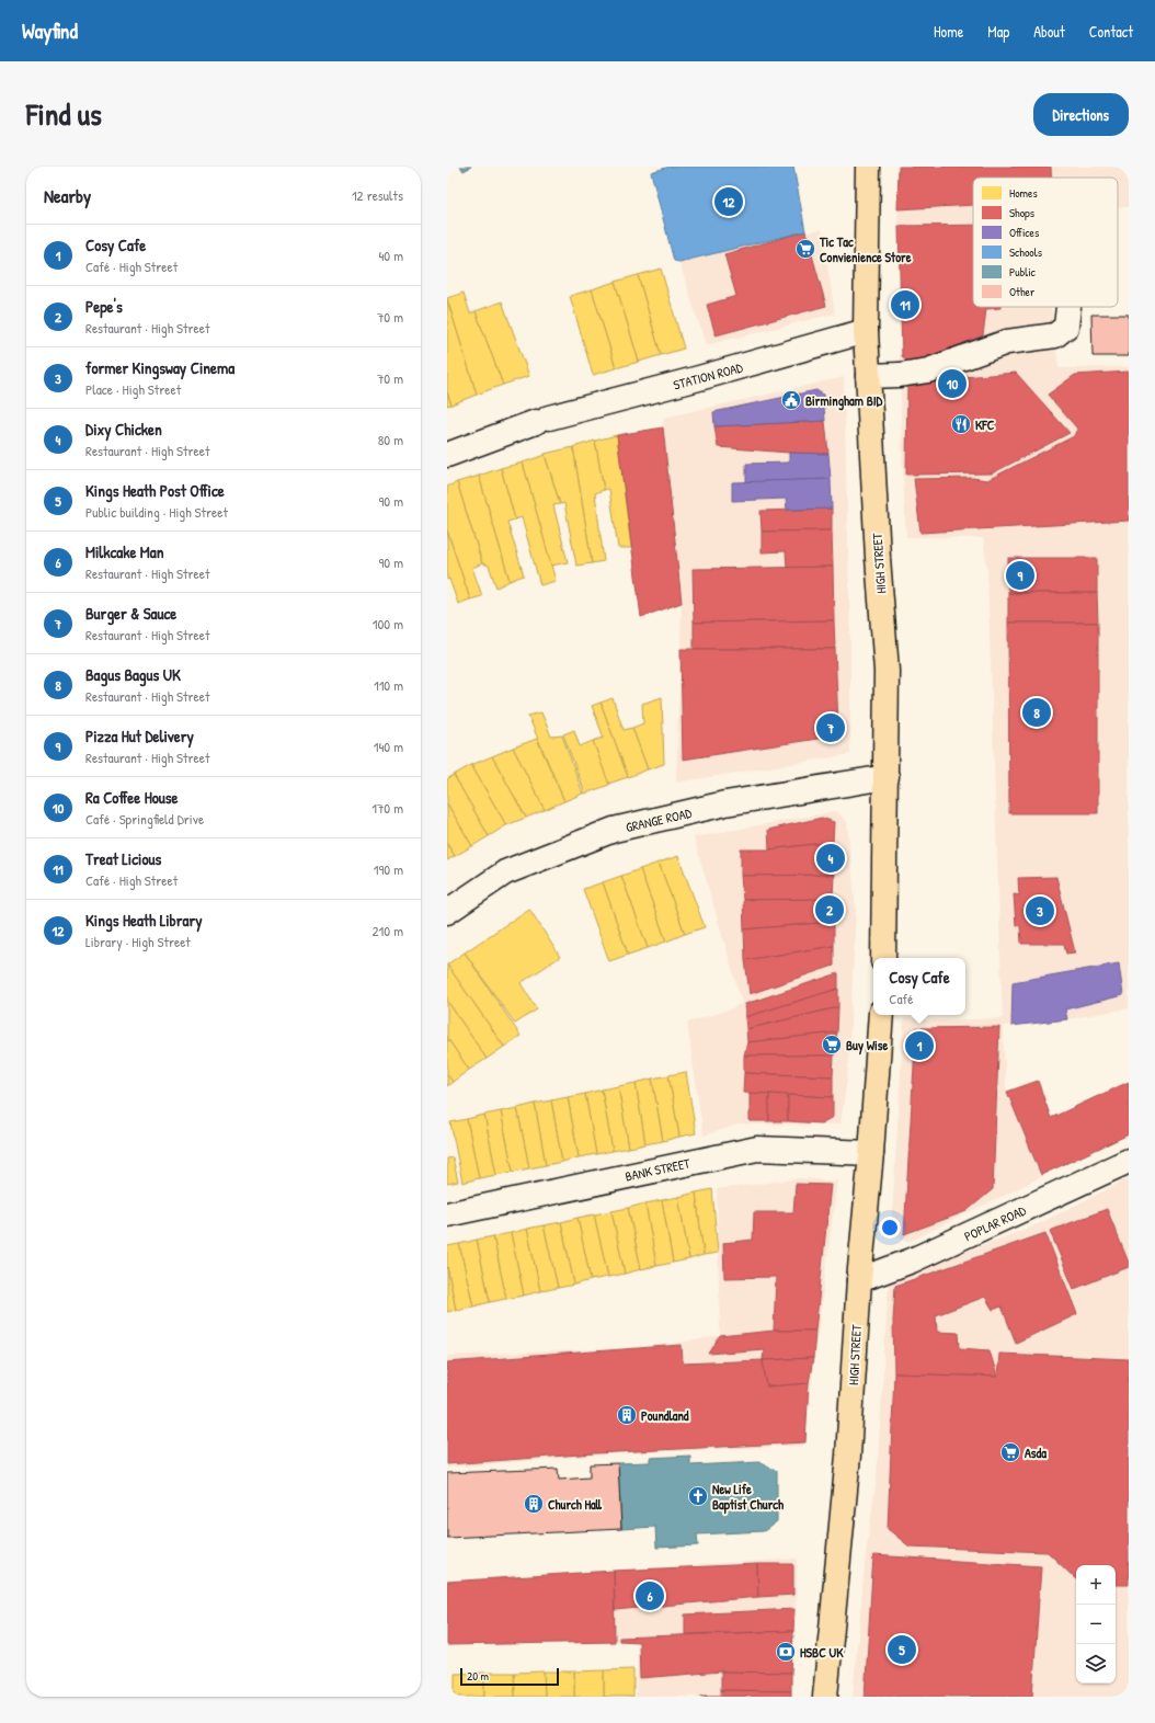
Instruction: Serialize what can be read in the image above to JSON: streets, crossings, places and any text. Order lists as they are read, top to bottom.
{
  "streets": {
    "highway": ["HIGH STREET"],
    "street": [
      "STATION ROAD",
      "GRANGE ROAD",
      "BANK STREET",
      "POPLAR ROAD"
    ]
  },
  "crossings": [
    ["STATION ROAD", "HIGH STREET"],
    ["HIGH STREET", "GRANGE ROAD"],
    ["HIGH STREET", "BANK STREET"],
    ["HIGH STREET", "POPLAR ROAD"]
  ],
  "places": {
    "supermarket": ["Tic Tac Convienience Store", "Buy Wise", "Asda"],
    "public building": ["Birmingham BID"],
    "restaurant": ["KFC"],
    "building": ["Poundland", "Church Hall"],
    "church": ["New Life Baptist Church"],
    "bank": ["HSBC UK"]
  },
  "legend": [
    "Homes",
    "Shops",
    "Offices",
    "Schools",
    "Public",
    "Other"
  ],
  "scale_bar": "20 m",
  "page": {
    "header": "Wayfind",
    "nav": [
      "Home",
      "Map",
      "About",
      "Contact"
    ],
    "title": "Find us",
    "buttons": "Directions",
    "heading": ["Nearby", "12 results"],
    "pins": [
      "12",
      "11",
      "10",
      "9",
      "8",
      "7",
      "4",
      "2",
      "3",
      "1",
      "6",
      "5"
    ],
    "list": [
      {
        "mark": "1",
        "name": "Cosy Cafe",
        "note": "Café · High Street",
        "value": "40 m"
      },
      {
        "mark": "2",
        "name": "Pepe's",
        "note": "Restaurant · High Street",
        "value": "70 m"
      },
      {
        "mark": "3",
        "name": "former Kingsway Cinema",
        "note": "Place · High Street",
        "value": "70 m"
      },
      {
        "mark": "4",
        "name": "Dixy Chicken",
        "note": "Restaurant · High Street",
        "value": "80 m"
      },
      {
        "mark": "5",
        "name": "Kings Heath Post Office",
        "note": "Public building · High Street",
        "value": "90 m"
      },
      {
        "mark": "6",
        "name": "Milkcake Man",
        "note": "Restaurant · High Street",
        "value": "90 m"
      },
      {
        "mark": "7",
        "name": "Burger & Sauce",
        "note": "Restaurant · High Street",
        "value": "100 m"
      },
      {
        "mark": "8",
        "name": "Bagus Bagus UK",
        "note": "Restaurant · High Street",
        "value": "110 m"
      },
      {
        "mark": "9",
        "name": "Pizza Hut Delivery",
        "note": "Restaurant · High Street",
        "value": "140 m"
      },
      {
        "mark": "10",
        "name": "Ra Coffee House",
        "note": "Café · Springfield Drive",
        "value": "170 m"
      },
      {
        "mark": "11",
        "name": "Treat Licious",
        "note": "Café · High Street",
        "value": "190 m"
      },
      {
        "mark": "12",
        "name": "Kings Heath Library",
        "note": "Library · High Street",
        "value": "210 m"
      }
    ],
    "popup": ["Cosy Cafe", "Café"],
    "map_buttons": ["+", "−"],
    "scale": "20 m"
  }
}
